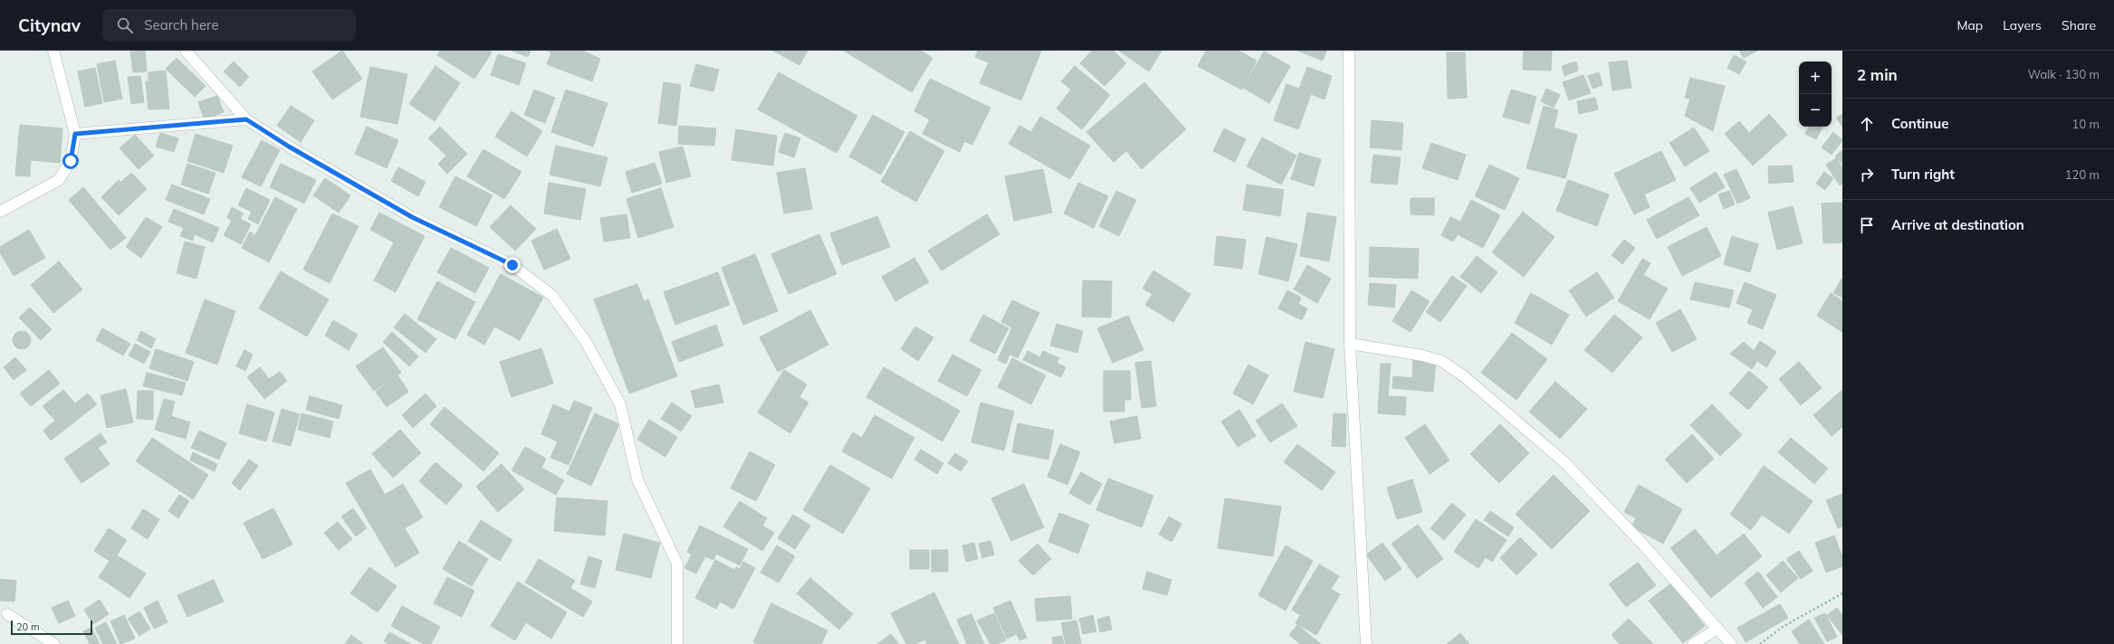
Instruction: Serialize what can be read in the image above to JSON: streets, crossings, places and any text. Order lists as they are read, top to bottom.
{
  "scale_bar": "20 m",
  "page": {
    "header": "Citynav",
    "search": "Search here",
    "nav": ["Map", "Layers", "Share"],
    "heading": ["2 min", "Walk · 130 m"],
    "map_buttons": ["+", "−"],
    "list": [
      ["Continue", "10 m"],
      ["Turn right", "120 m"],
      "Arrive at destination"
    ],
    "scale": "20 m"
  }
}
